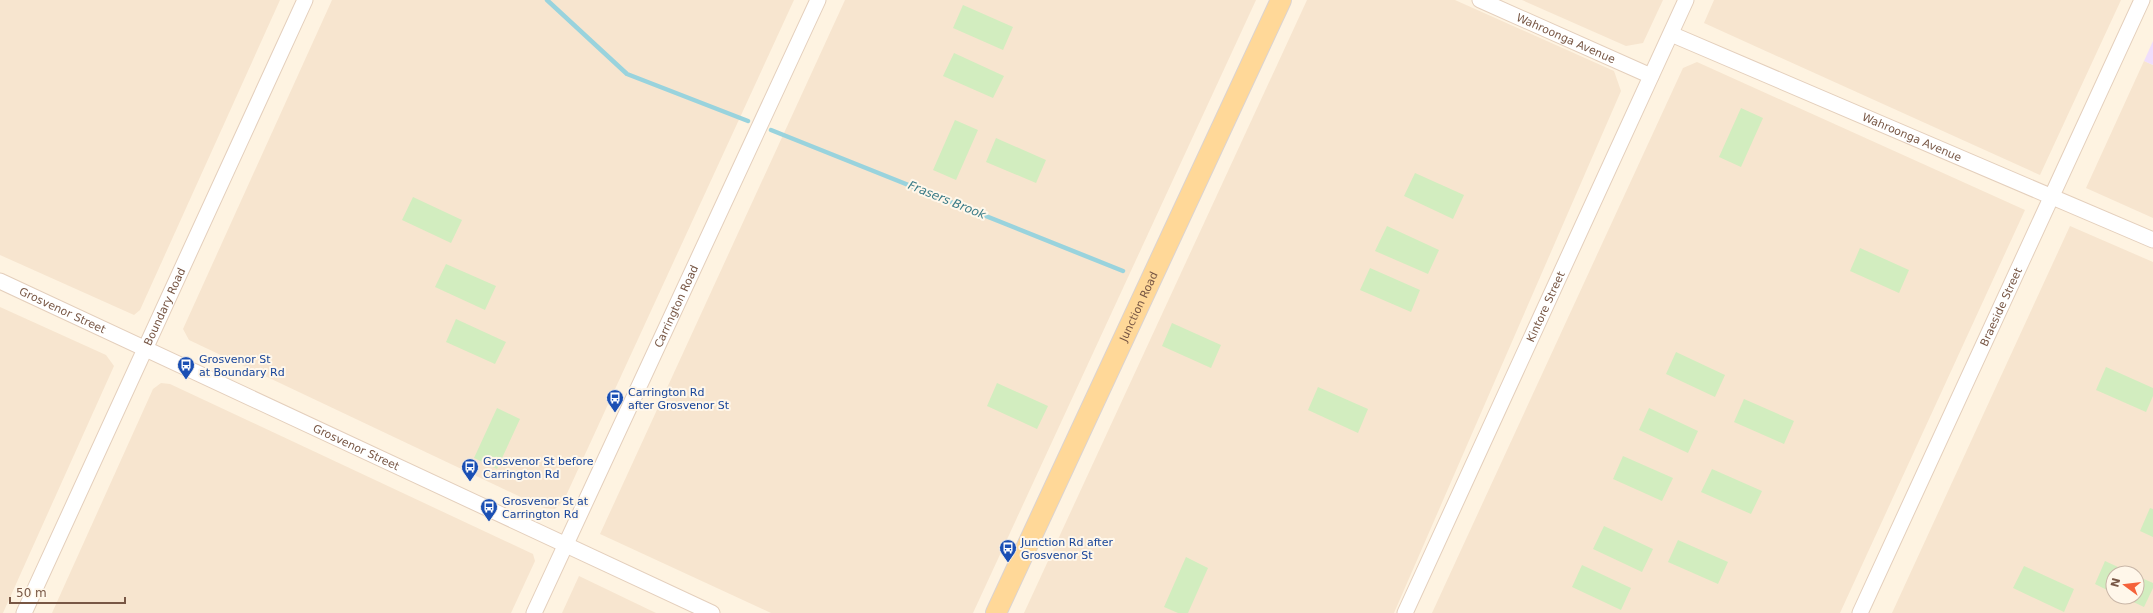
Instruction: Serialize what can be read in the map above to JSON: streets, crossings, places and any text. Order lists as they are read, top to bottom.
{
  "streets": {
    "main road": ["Junction Road"],
    "street": [
      "Wahroonga Avenue",
      "Carrington Road",
      "Kintore Street",
      "Boundary Road",
      "Braeside Street",
      "Grosvenor Street"
    ]
  },
  "crossings": [
    ["Wahroonga Avenue", "Kintore Street"],
    ["Wahroonga Avenue", "Braeside Street"],
    ["Carrington Road", "Grosvenor Street"],
    ["Boundary Road", "Grosvenor Street"]
  ],
  "water": ["Frasers Brook"],
  "places": {
    "bus stop": [
      "Grosvenor St at Boundary Rd",
      "Carrington Rd after Grosvenor St",
      "Grosvenor St before Carrington Rd",
      "Grosvenor St at Carrington Rd",
      "Junction Rd after Grosvenor St"
    ]
  },
  "scale_bar": "50 m",
  "north": "left"
}
